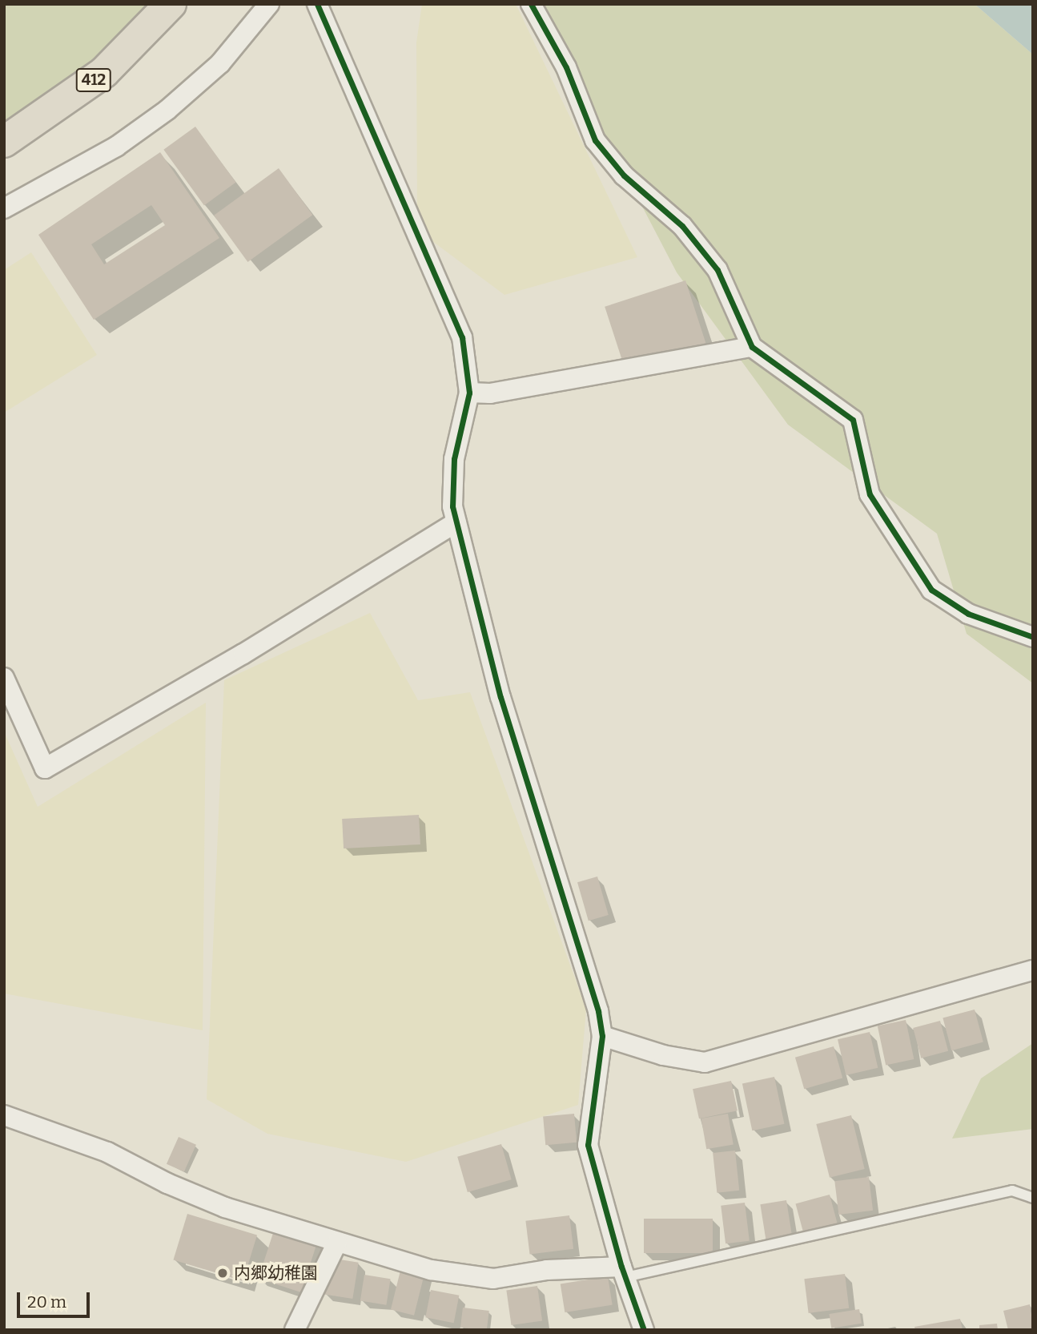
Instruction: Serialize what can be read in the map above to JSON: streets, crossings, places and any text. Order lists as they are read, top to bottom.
{
  "streets": {
    "highway": ["412"]
  },
  "places": ["内郷幼稚園"],
  "scale_bar": "20 m"
}
